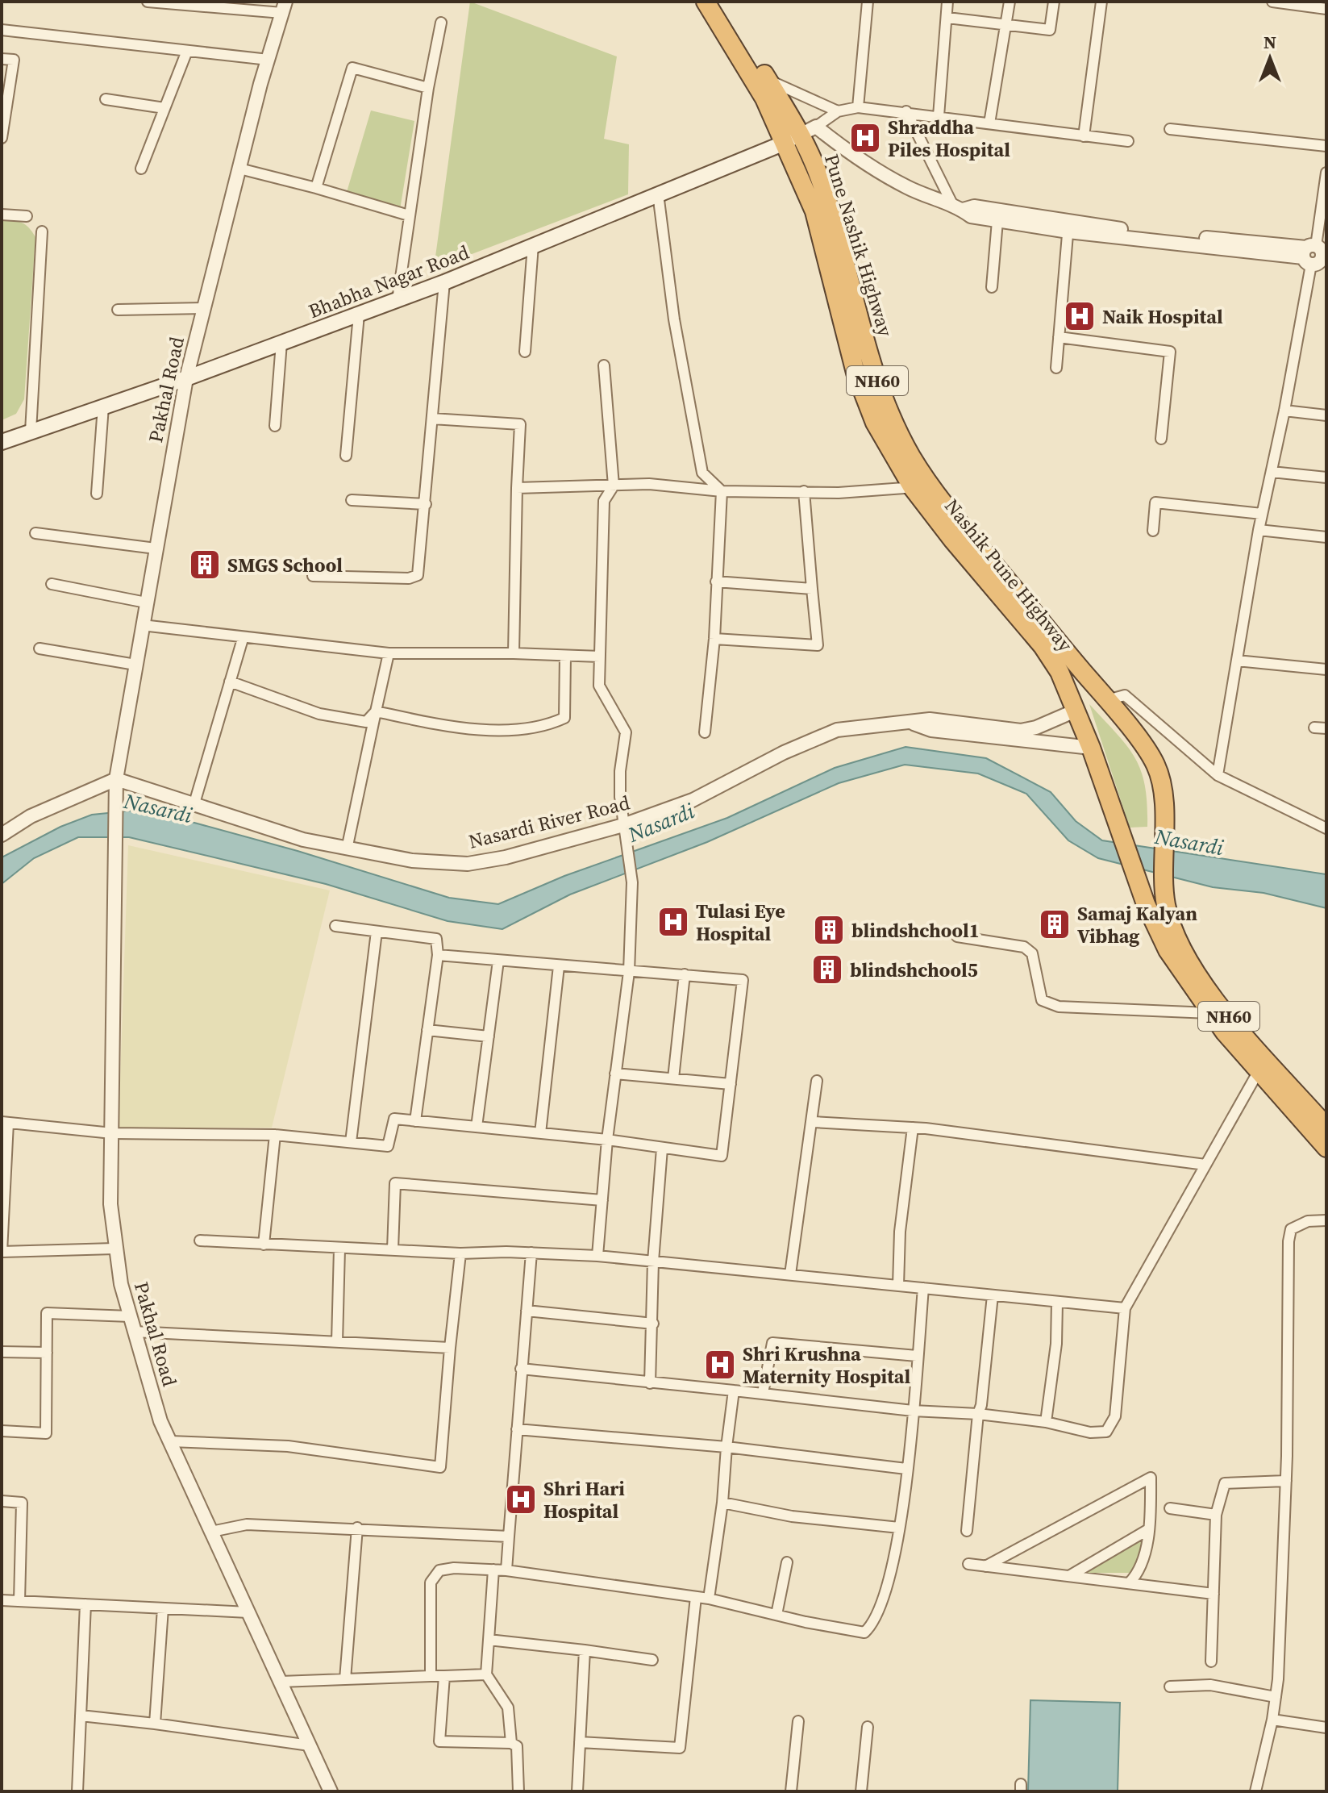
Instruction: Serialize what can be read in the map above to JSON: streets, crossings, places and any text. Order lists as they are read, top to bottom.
{
  "streets": {
    "highway": ["NH60", "Nashik Pune Highway"],
    "main road": ["Bhabha Nagar Road"],
    "street": ["Pakhal Road", "Nasardi River Road"]
  },
  "crossings": [
    ["Bhabha Nagar Road", "NH60"],
    ["Bhabha Nagar Road", "Pakhal Road"],
    ["Bhabha Nagar Road", "Nashik Pune Highway"],
    ["NH60", "Nashik Pune Highway"],
    ["Pakhal Road", "Nasardi River Road"],
    ["Nashik Pune Highway", "Nasardi River Road"]
  ],
  "water": ["Nasardi"],
  "places": {
    "hospital": [
      "Shraddha Piles Hospital",
      "Naik Hospital",
      "Tulasi Eye Hospital",
      "Shri Krushna Maternity Hospital",
      "Shri Hari Hospital"
    ],
    "building": [
      "SMGS School",
      "Samaj Kalyan Vibhag",
      "blindshchool1",
      "blindshchool5"
    ]
  },
  "north": "top"
}
